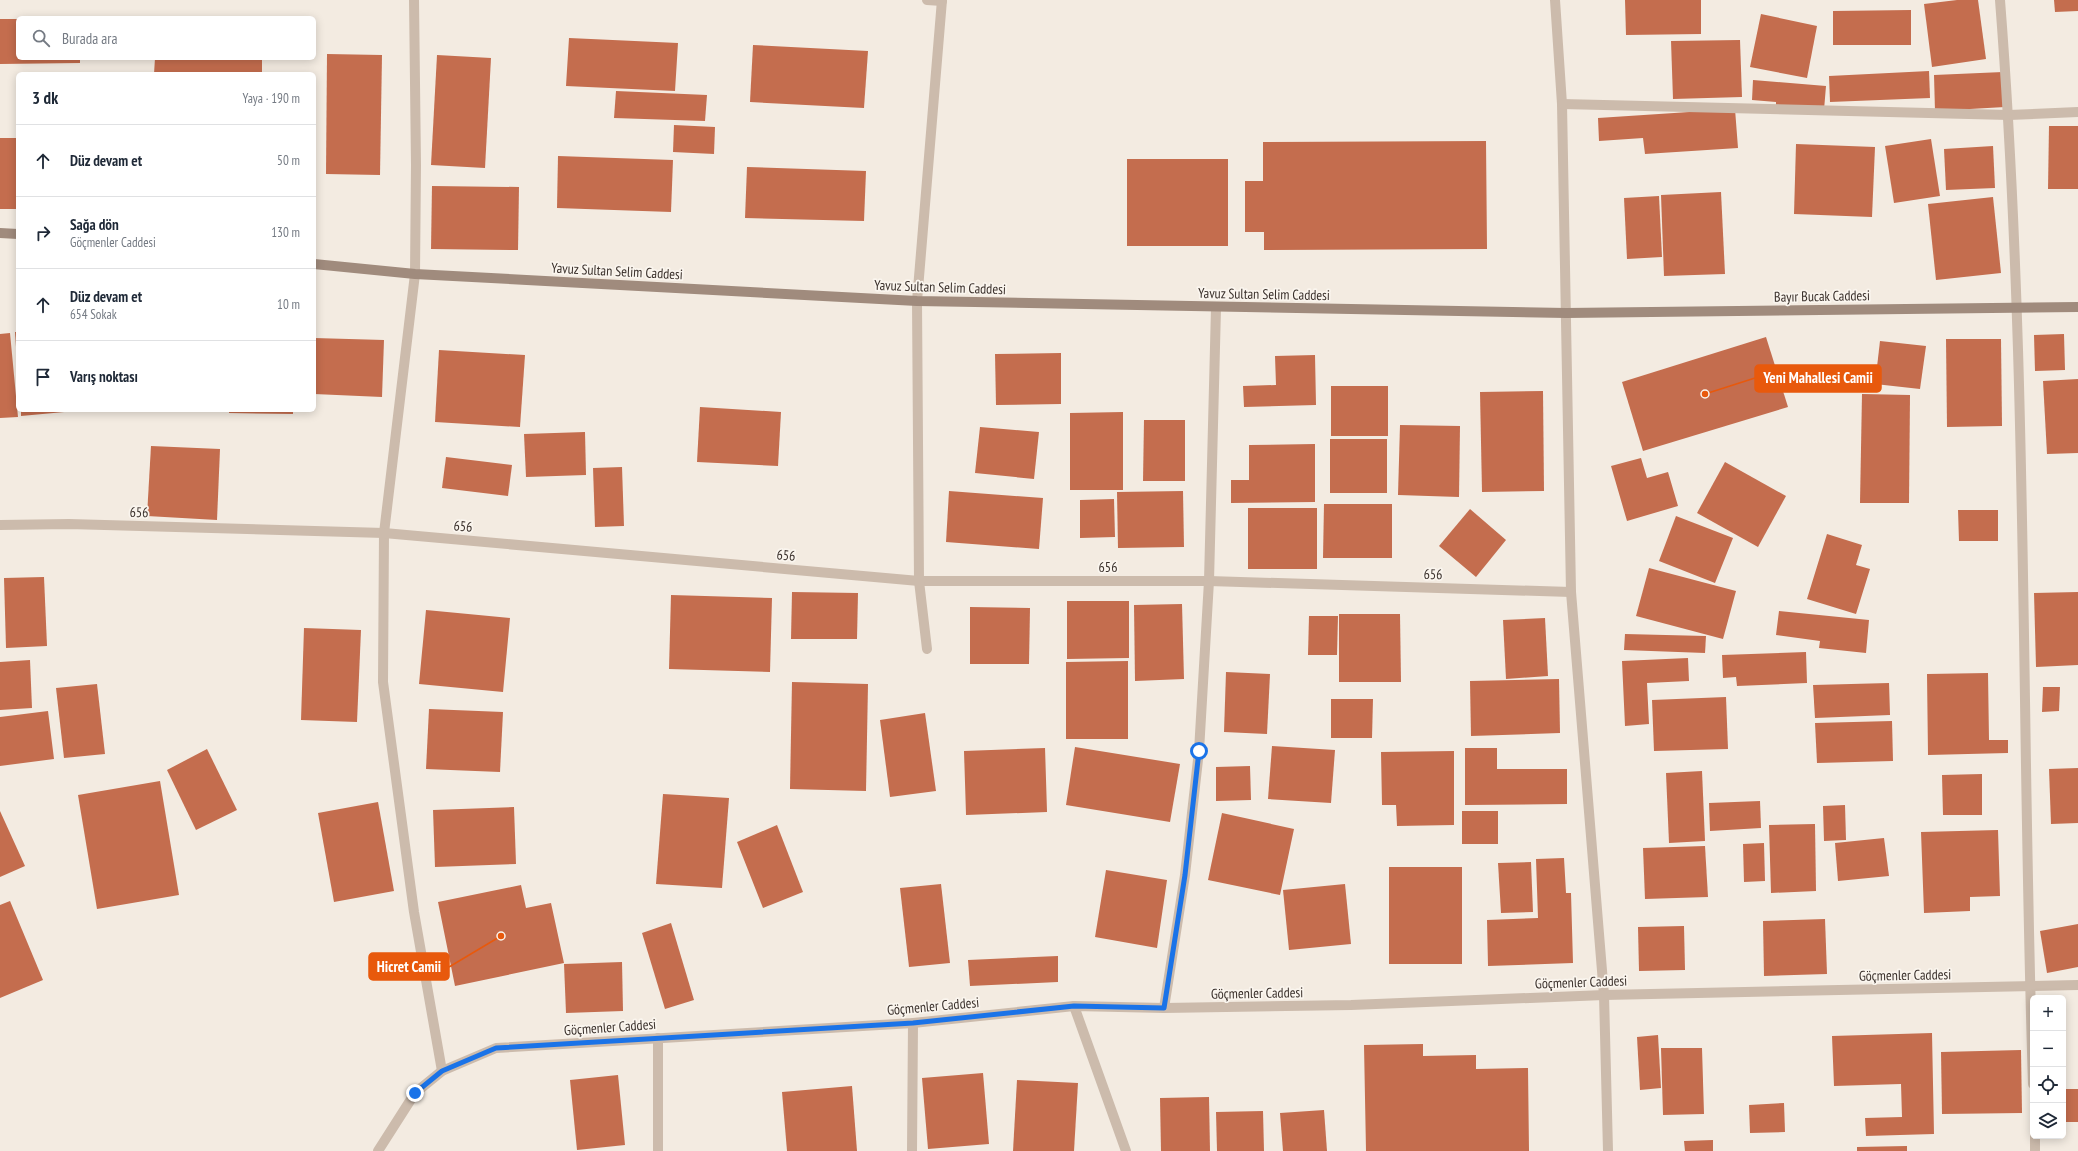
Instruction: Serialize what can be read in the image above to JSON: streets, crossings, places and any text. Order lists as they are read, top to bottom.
{
  "streets": {
    "street": [
      "Yavuz Sultan Selim Caddesi",
      "Bayır Bucak Caddesi",
      "656",
      "Göçmenler Caddesi"
    ]
  },
  "crossings": [
    ["Yavuz Sultan Selim Caddesi", "Bayır Bucak Caddesi"]
  ],
  "places": ["Yeni Mahallesi Camii", "Hicret Camii"],
  "page": {
    "search": "Burada ara",
    "heading": ["3 dk", "Yaya · 190 m"],
    "list": [
      ["Düz devam et", "50 m"],
      ["Sağa dön", "Göçmenler Caddesi", "130 m"],
      ["Düz devam et", "654 Sokak", "10 m"],
      "Varış noktası"
    ],
    "map_buttons": ["+", "−"]
  }
}
